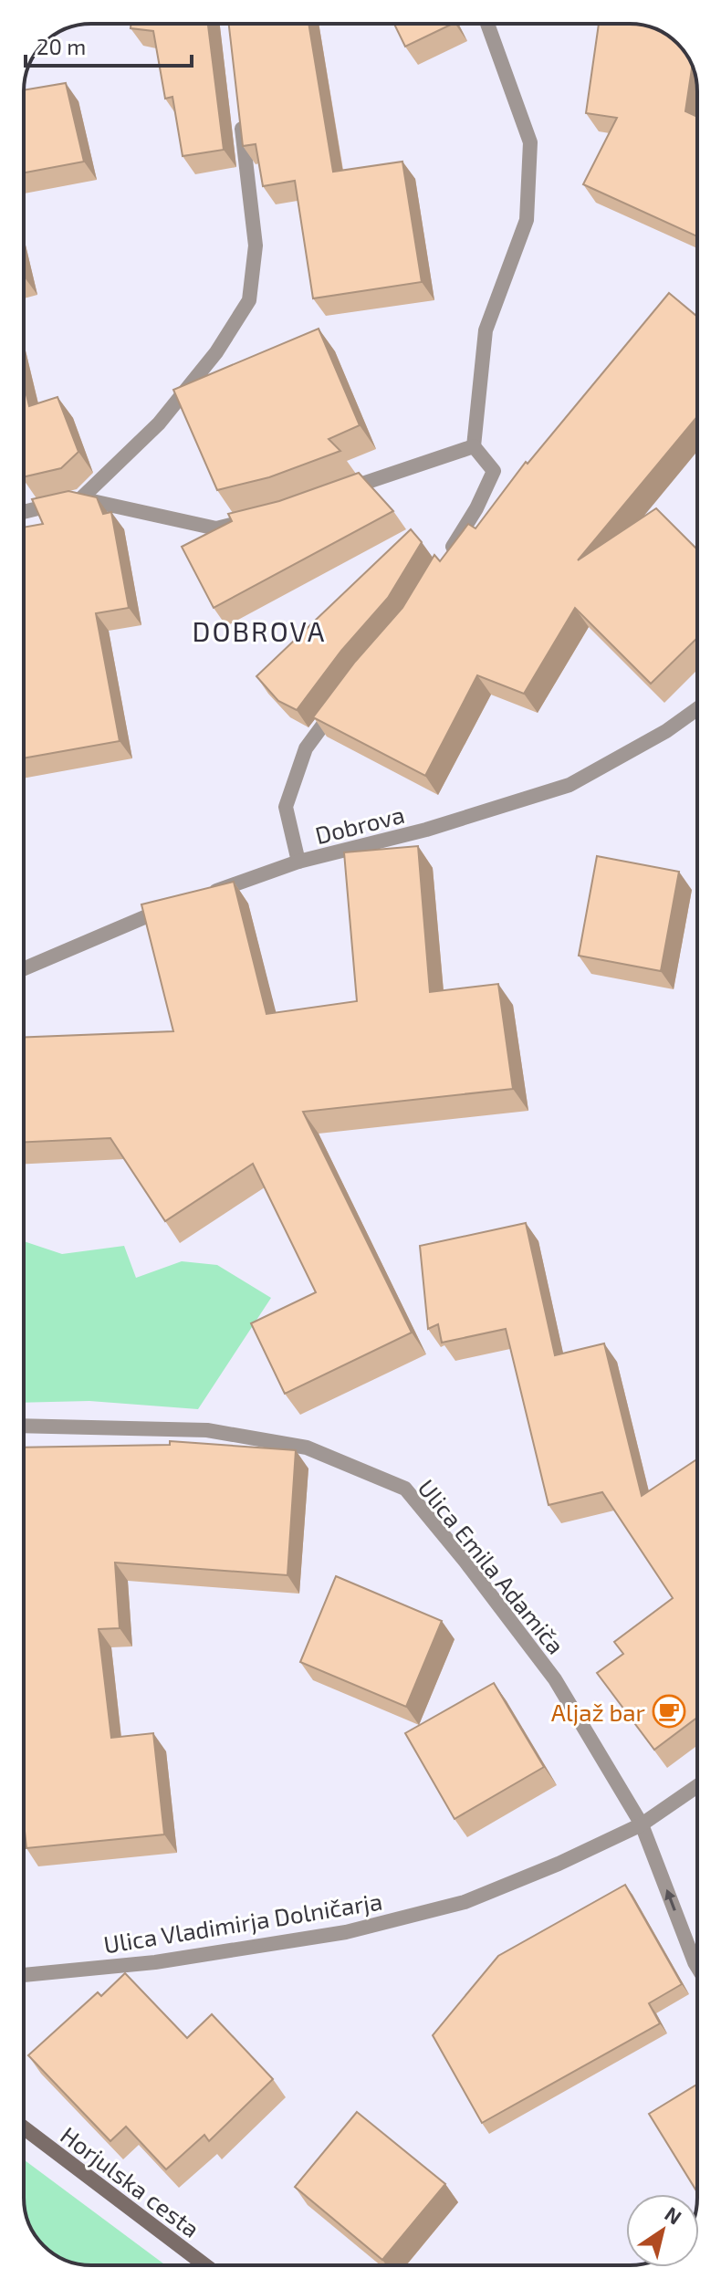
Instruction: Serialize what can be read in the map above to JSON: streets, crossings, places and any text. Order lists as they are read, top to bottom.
{
  "streets": {
    "street": [
      "Dobrova",
      "Ulica Emila Adamiča",
      "Ulica Vladimirja Dolničarja",
      "Horjulska cesta"
    ]
  },
  "crossings": [
    ["Ulica Emila Adamiča", "Ulica Vladimirja Dolničarja"]
  ],
  "districts": ["DOBROVA"],
  "places": {
    "cafe": ["Aljaž bar"]
  },
  "scale_bar": "20 m",
  "north": "top right"
}
